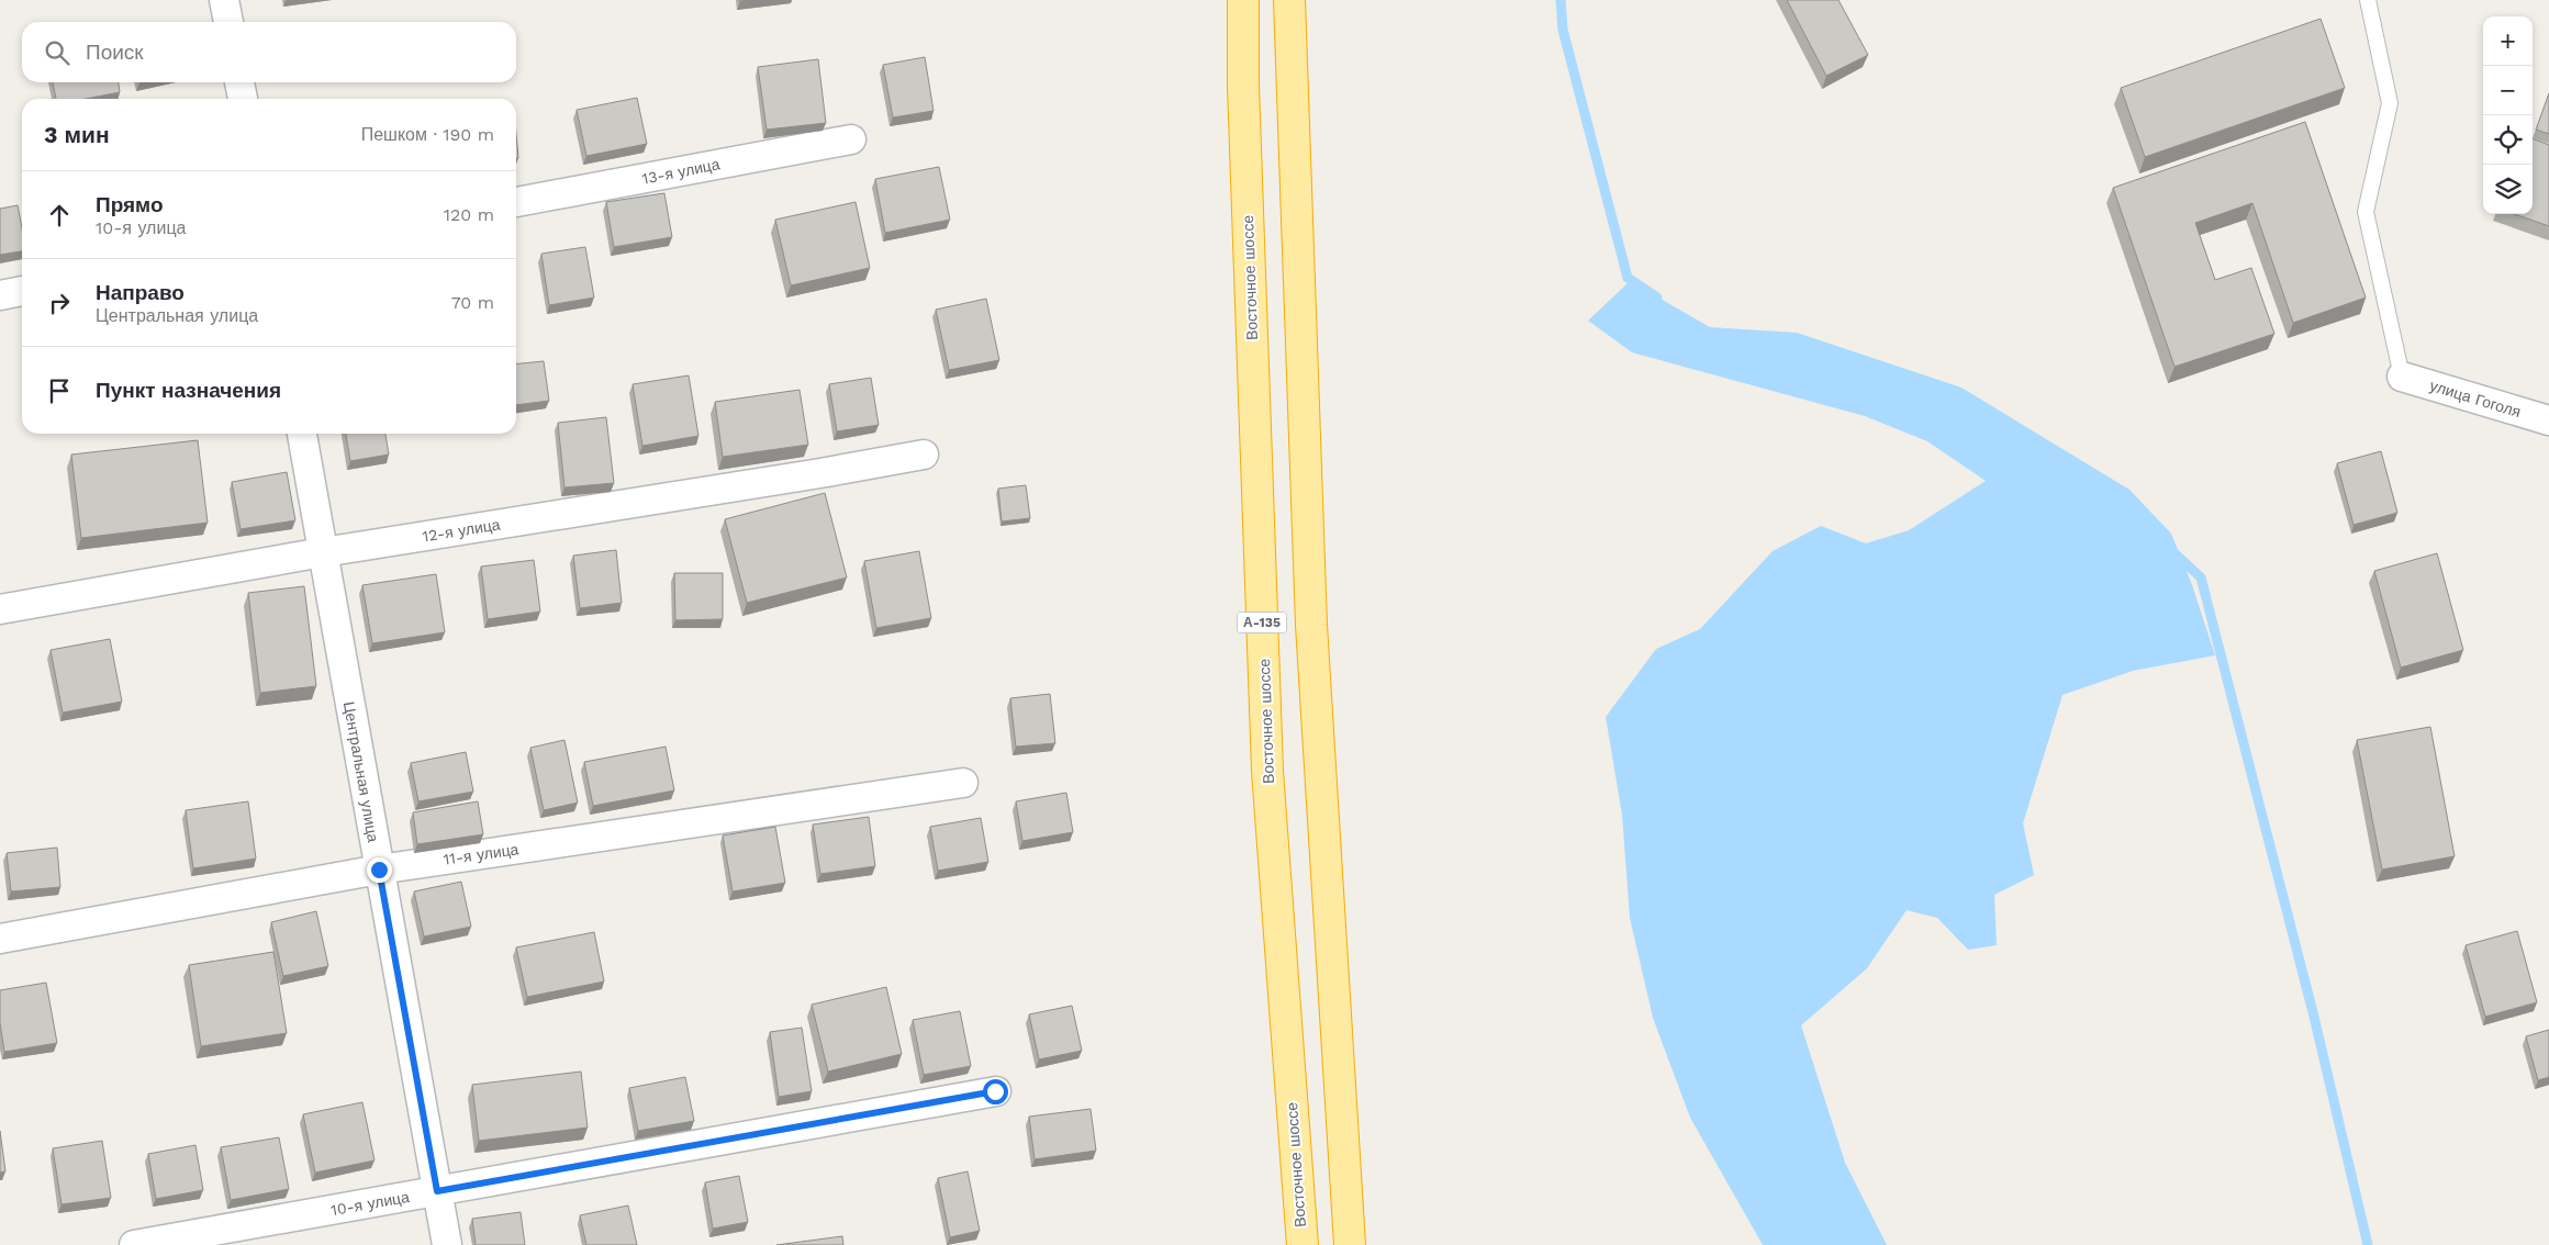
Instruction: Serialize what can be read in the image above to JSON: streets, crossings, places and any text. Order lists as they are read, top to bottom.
{
  "streets": {
    "highway": ["Восточное шоссе", "А-135"],
    "street": [
      "13-я улица",
      "улица Гоголя",
      "12-я улица",
      "Центральная улица",
      "11-я улица",
      "10-я улица"
    ]
  },
  "crossings": [
    ["12-я улица", "Центральная улица"],
    ["Центральная улица", "11-я улица"],
    ["Центральная улица", "10-я улица"]
  ],
  "page": {
    "map_buttons": ["+", "−"],
    "search": "Поиск",
    "heading": ["3 мин", "Пешком · 190 m"],
    "list": [
      ["Прямо", "10-я улица", "120 m"],
      ["Направо", "Центральная улица", "70 m"],
      "Пункт назначения"
    ]
  }
}
